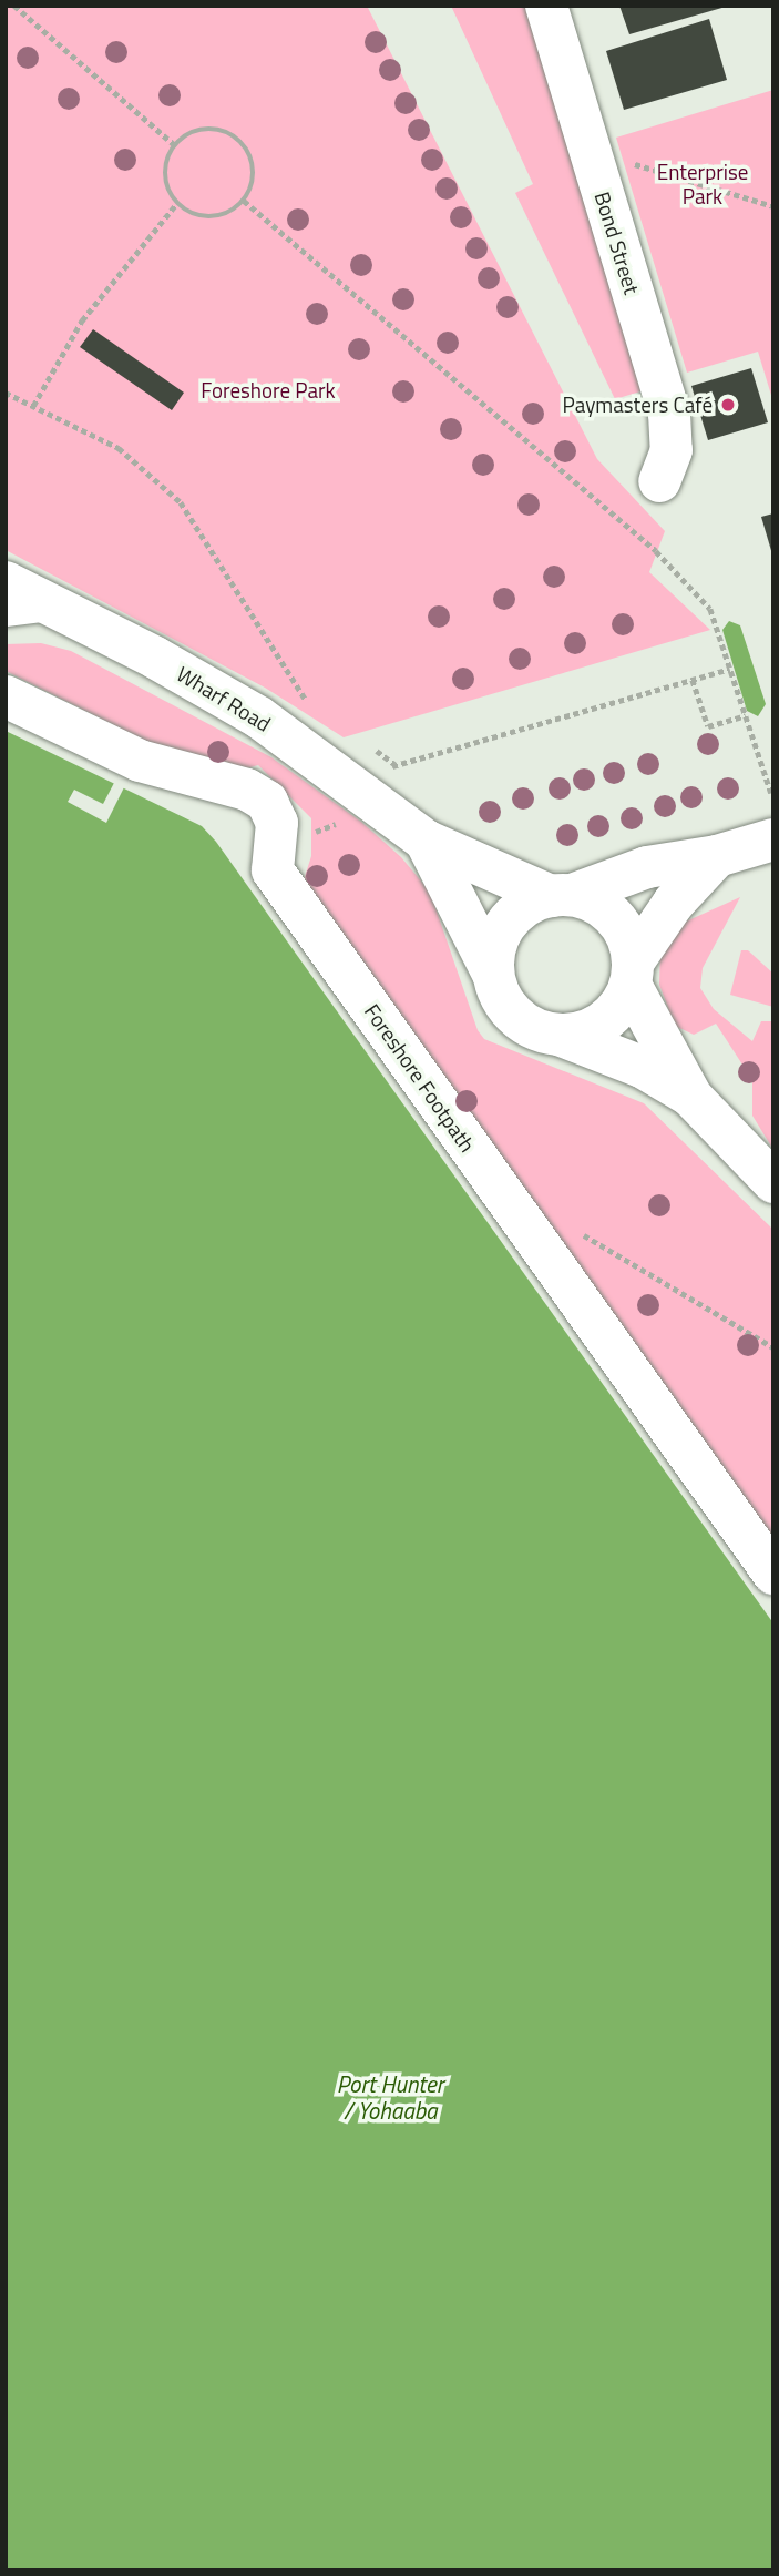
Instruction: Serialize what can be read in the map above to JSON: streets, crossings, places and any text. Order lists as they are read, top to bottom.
{
  "streets": {
    "street": ["Bond Street", "Wharf Road", "Foreshore Footpath"]
  },
  "water": ["Port Hunter / Yohaaba"],
  "parks": ["Enterprise Park", "Foreshore Park"],
  "places": ["Paymasters Café"]
}
